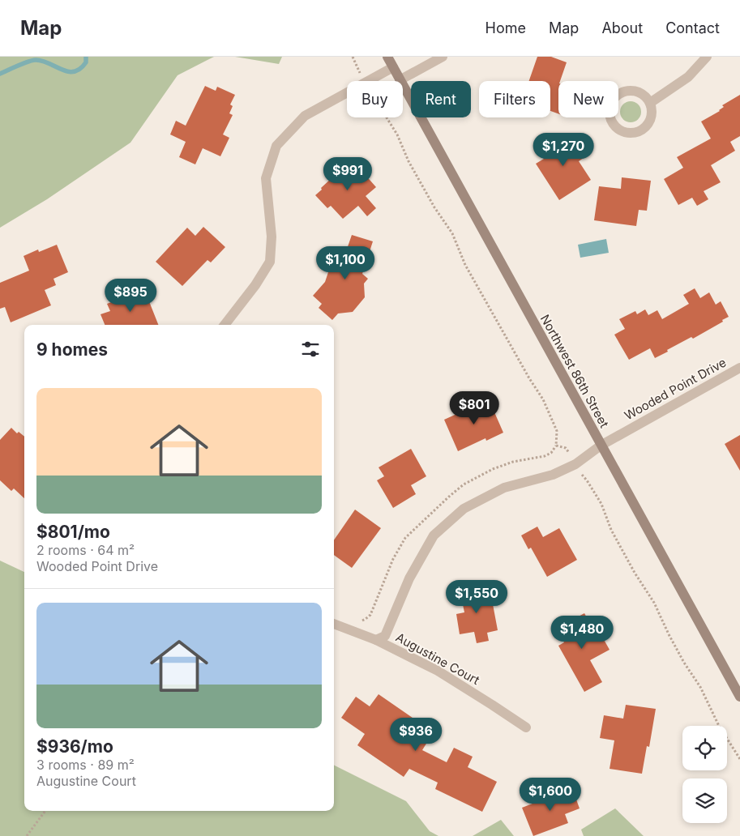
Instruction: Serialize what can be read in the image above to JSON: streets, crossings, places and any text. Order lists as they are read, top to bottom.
{
  "streets": {
    "main road": ["Northwest 86th Street"],
    "street": ["Wooded Point Drive", "Augustine Court"]
  },
  "crossings": [
    ["Northwest 86th Street", "Wooded Point Drive"],
    ["Wooded Point Drive", "Augustine Court"]
  ],
  "page": {
    "header": "Map",
    "nav": [
      "Home",
      "Map",
      "About",
      "Contact"
    ],
    "chip": [
      "Buy",
      "Rent",
      "Filters",
      "New"
    ],
    "price": [
      "$1,270",
      "$991",
      "$1,100",
      "$895",
      "$801",
      "$1,550",
      "$1,480",
      "$936",
      "$1,600"
    ],
    "heading": "9 homes",
    "list": [
      {
        "name": "$801/mo",
        "note": "2 rooms · 64 m² · Wooded Point Drive"
      },
      {
        "name": "$936/mo",
        "note": "3 rooms · 89 m² · Augustine Court"
      }
    ]
  }
}
